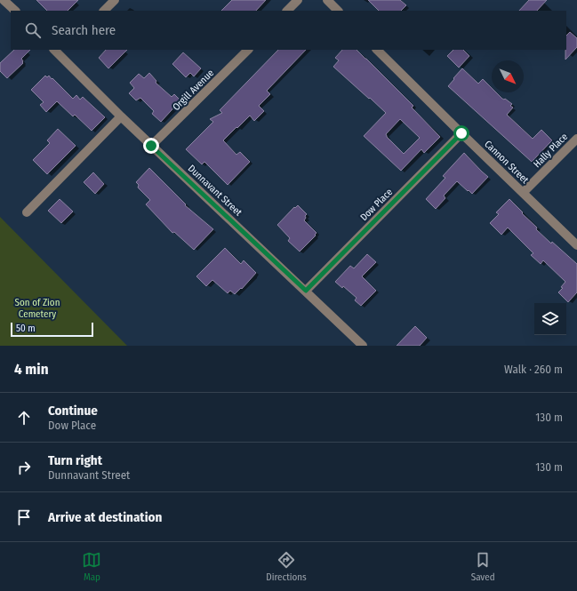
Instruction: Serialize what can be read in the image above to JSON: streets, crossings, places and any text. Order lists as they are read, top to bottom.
{
  "streets": {
    "street": [
      "Orgill Avenue",
      "Hally Place",
      "Cannon Street",
      "Dunnavant Street",
      "Dow Place"
    ]
  },
  "crossings": [
    ["Orgill Avenue", "Dunnavant Street"],
    ["Hally Place", "Cannon Street"],
    ["Cannon Street", "Dow Place"],
    ["Dunnavant Street", "Dow Place"]
  ],
  "parks": ["Son of Zion Cemetery"],
  "scale_bar": "50 m",
  "north": "bottom right",
  "page": {
    "search": "Search here",
    "scale": "50 m",
    "heading": ["4 min", "Walk · 260 m"],
    "list": [
      ["Continue", "Dow Place", "130 m"],
      ["Turn right", "Dunnavant Street", "130 m"],
      "Arrive at destination"
    ],
    "nav": ["Map", "Directions", "Saved"]
  }
}
